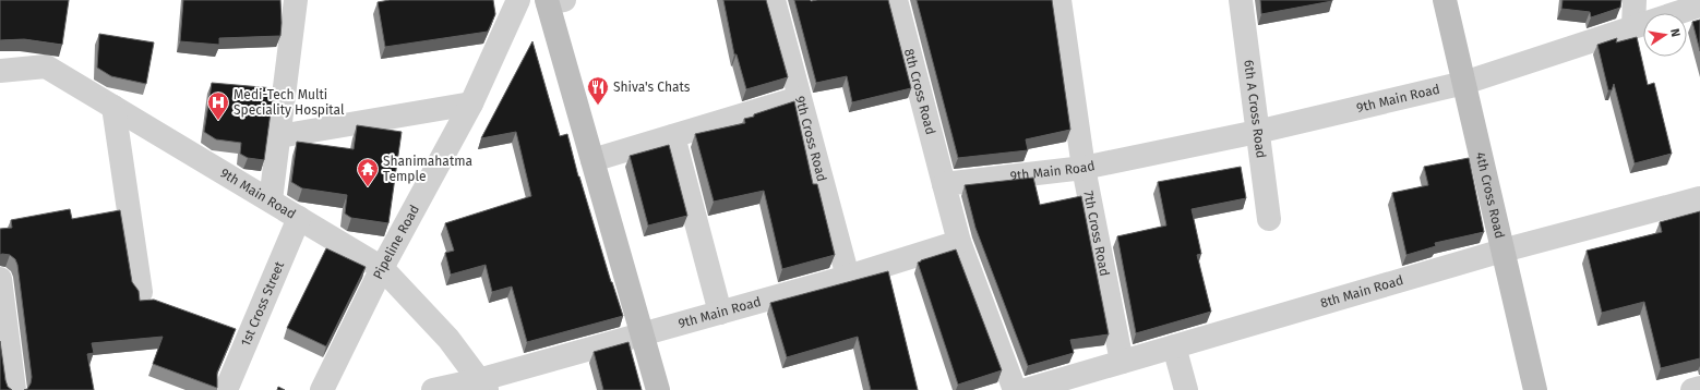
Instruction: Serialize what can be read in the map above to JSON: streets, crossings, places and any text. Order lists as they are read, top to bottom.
{
  "streets": {
    "main road": ["4th Cross Road"],
    "street": [
      "8th Cross Road",
      "9th Main Road",
      "6th A Cross Road",
      "9th Cross Road",
      "7th Cross Road",
      "Pipeline Road",
      "8th Main Road",
      "1st Cross Street"
    ]
  },
  "crossings": [
    ["8th Cross Road", "9th Main Road"],
    ["9th Main Road", "6th A Cross Road"],
    ["9th Main Road", "9th Cross Road"],
    ["9th Main Road", "4th Cross Road"],
    ["9th Main Road", "7th Cross Road"],
    ["9th Main Road", "Pipeline Road"],
    ["9th Main Road", "1st Cross Street"],
    ["4th Cross Road", "8th Main Road"],
    ["7th Cross Road", "8th Main Road"]
  ],
  "places": {
    "restaurant": ["Shiva's Chats"],
    "hospital": ["Medi-Tech Multi Speciality Hospital"],
    "temple": ["Shanimahatma Temple"]
  },
  "north": "right"
}
